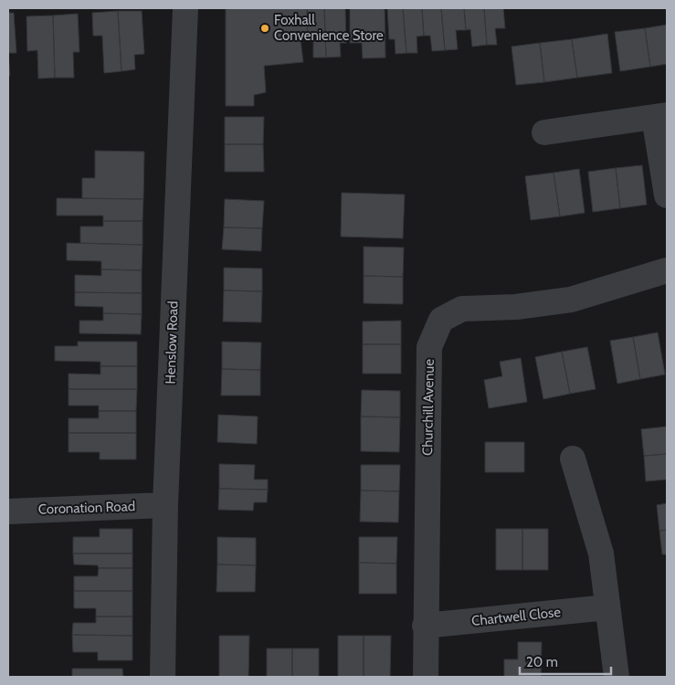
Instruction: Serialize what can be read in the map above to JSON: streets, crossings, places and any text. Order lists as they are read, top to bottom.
{
  "streets": {
    "street": [
      "Henslow Road",
      "Churchill Avenue",
      "Coronation Road",
      "Chartwell Close"
    ]
  },
  "crossings": [
    ["Henslow Road", "Coronation Road"],
    ["Churchill Avenue", "Chartwell Close"]
  ],
  "places": ["Foxhall Convenience Store"],
  "scale_bar": "20 m"
}
